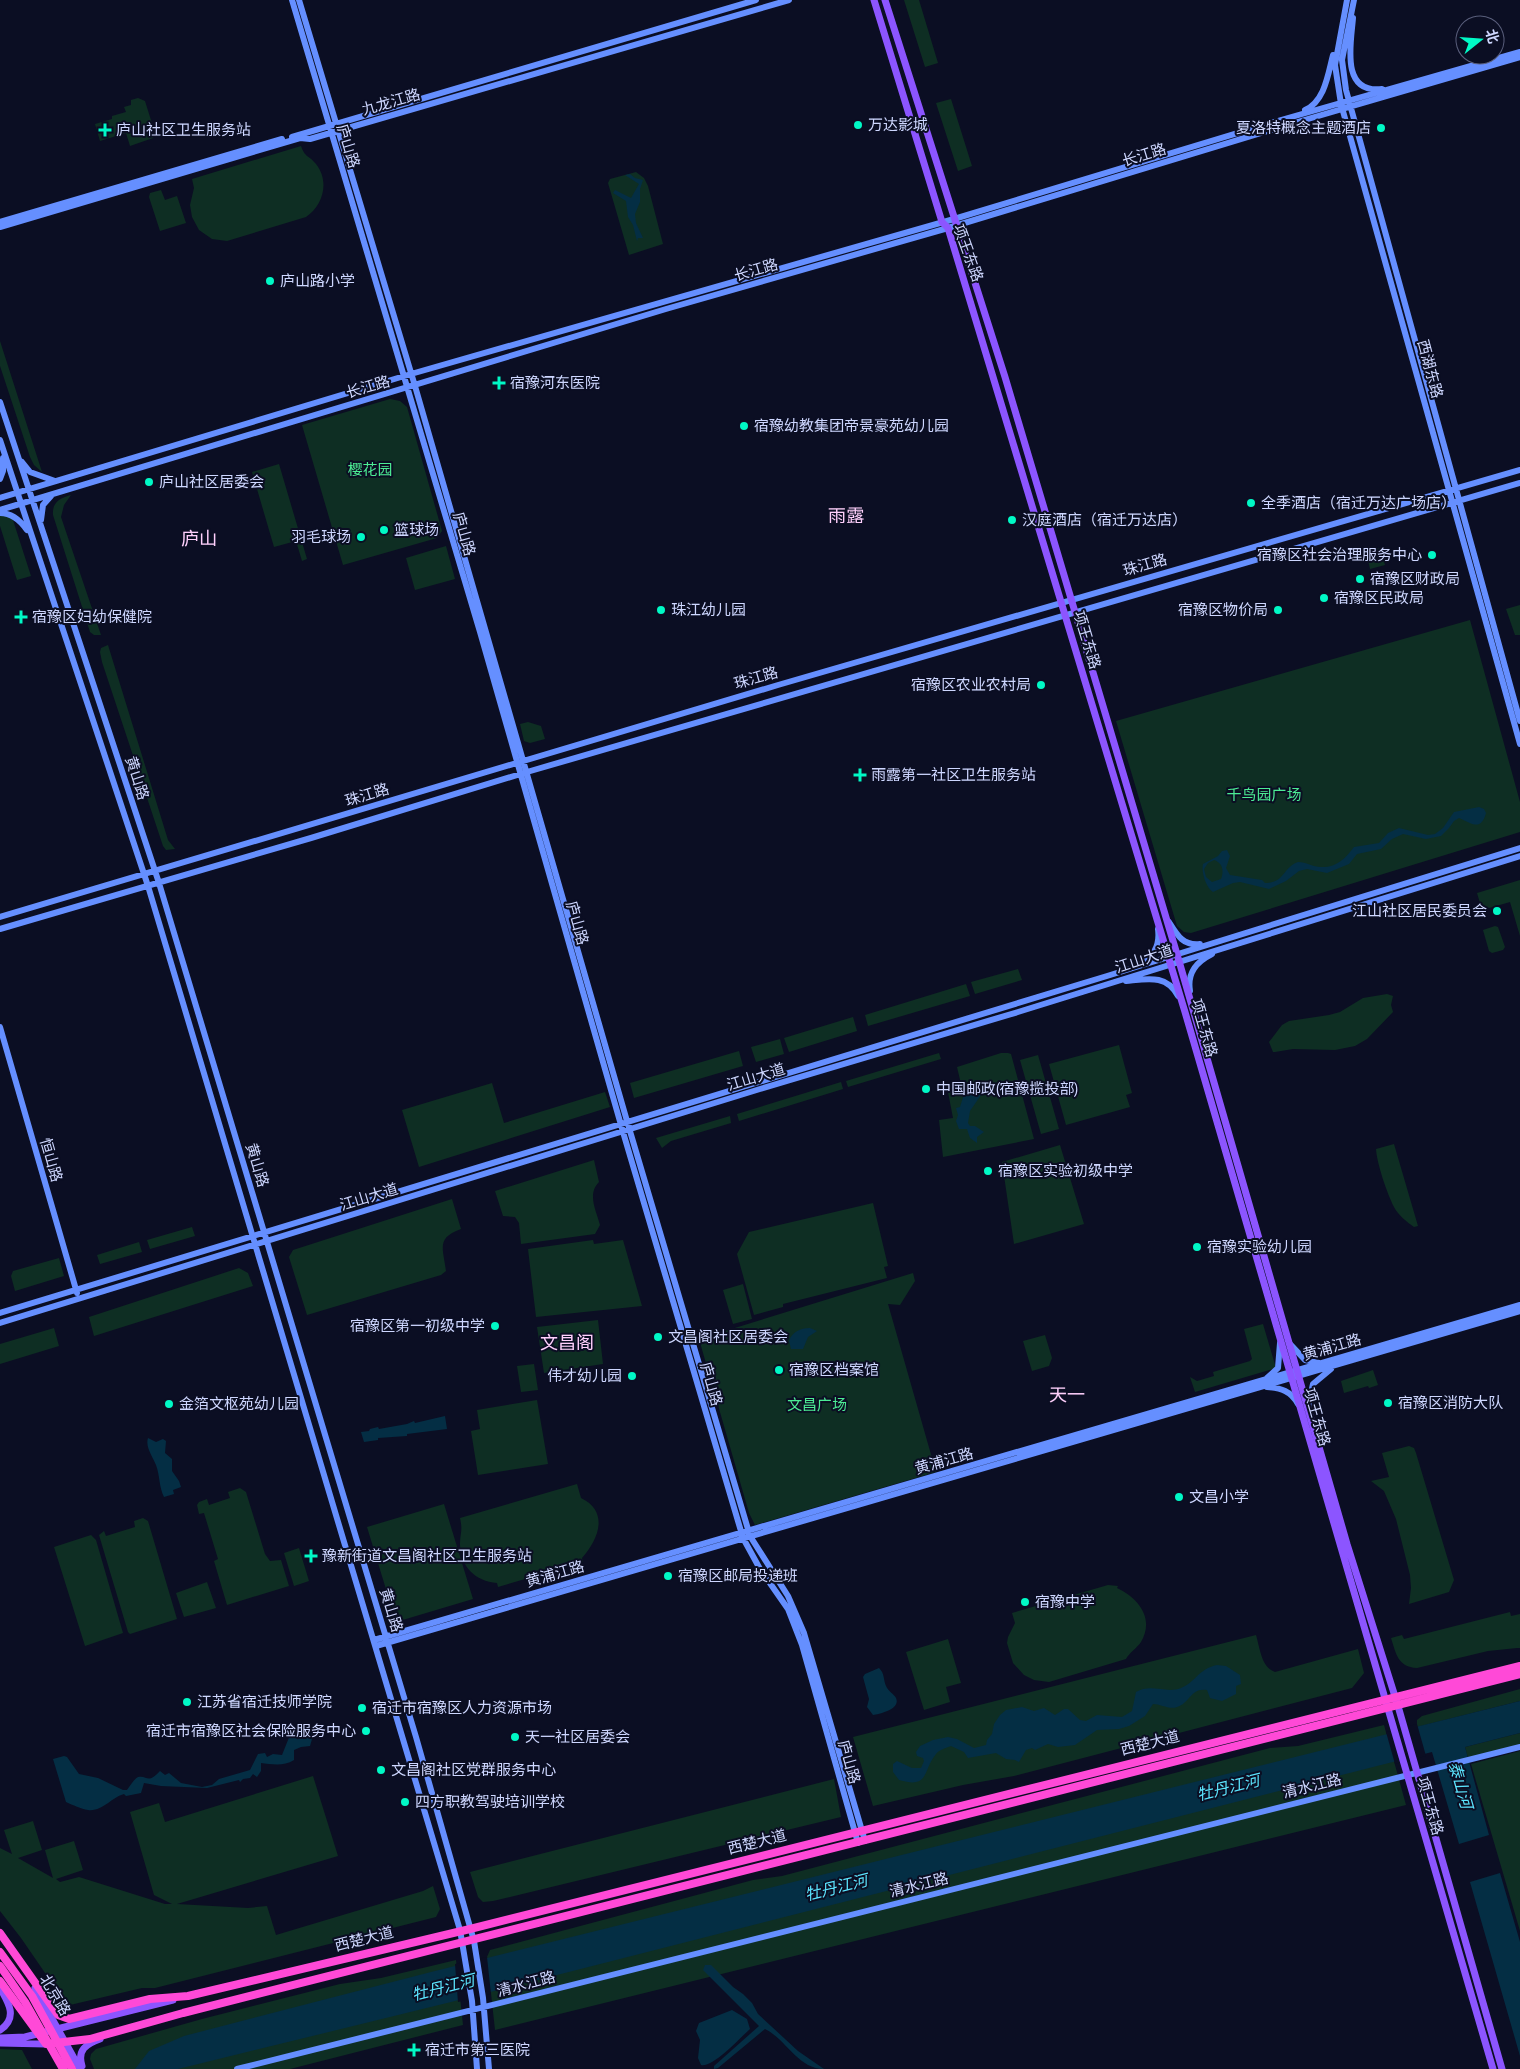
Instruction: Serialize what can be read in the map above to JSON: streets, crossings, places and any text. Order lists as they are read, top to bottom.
{
  "streets": {
    "highway": ["西楚大道"],
    "main road": ["项王东路", "北京路"],
    "street": [
      "九龙江路",
      "庐山路",
      "长江路",
      "西湖东路",
      "珠江路",
      "黄山路",
      "江山大道",
      "恒山路",
      "黄浦江路",
      "清水江路"
    ]
  },
  "crossings": [
    ["九龙江路", "庐山路"],
    ["庐山路", "长江路"],
    ["庐山路", "珠江路"],
    ["庐山路", "江山大道"],
    ["庐山路", "黄浦江路"],
    ["庐山路", "西楚大道"],
    ["长江路", "项王东路"],
    ["长江路", "西湖东路"],
    ["长江路", "黄山路"],
    ["项王东路", "珠江路"],
    ["项王东路", "江山大道"],
    ["项王东路", "黄浦江路"],
    ["项王东路", "西楚大道"],
    ["项王东路", "清水江路"],
    ["西湖东路", "珠江路"],
    ["珠江路", "黄山路"],
    ["黄山路", "江山大道"],
    ["黄山路", "黄浦江路"],
    ["黄山路", "西楚大道"],
    ["黄山路", "清水江路"],
    ["江山大道", "恒山路"],
    ["西楚大道", "北京路"]
  ],
  "districts": [
    "雨露",
    "庐山",
    "文昌阁",
    "天一"
  ],
  "water": ["泰山河", "牡丹江河"],
  "parks": ["樱花园", "千鸟园广场", "文昌广场"],
  "places": {
    "other": [
      "万达影城",
      "夏洛特概念主题酒店",
      "庐山路小学",
      "宿豫幼教集团帝景豪苑幼儿园",
      "庐山社区居委会",
      "全季酒店（宿迁万达广场店）",
      "汉庭酒店（宿迁万达店）",
      "篮球场",
      "羽毛球场",
      "宿豫区社会治理服务中心",
      "宿豫区财政局",
      "宿豫区民政局",
      "珠江幼儿园",
      "宿豫区物价局",
      "宿豫区农业农村局",
      "江山社区居民委员会",
      "中国邮政(宿豫揽投部)",
      "宿豫区实验初级中学",
      "宿豫实验幼儿园",
      "宿豫区第一初级中学",
      "文昌阁社区居委会",
      "宿豫区档案馆",
      "伟才幼儿园",
      "宿豫区消防大队",
      "金箔文枢苑幼儿园",
      "文昌小学",
      "宿豫区邮局投递班",
      "宿豫中学",
      "江苏省宿迁技师学院",
      "宿迁市宿豫区人力资源市场",
      "宿迁市宿豫区社会保险服务中心",
      "天一社区居委会",
      "文昌阁社区党群服务中心",
      "四方职教驾驶培训学校"
    ],
    "health": [
      "庐山社区卫生服务站",
      "宿豫河东医院",
      "宿豫区妇幼保健院",
      "雨露第一社区卫生服务站",
      "豫新街道文昌阁社区卫生服务站",
      "宿迁市第三医院"
    ]
  },
  "north": "right"
}
